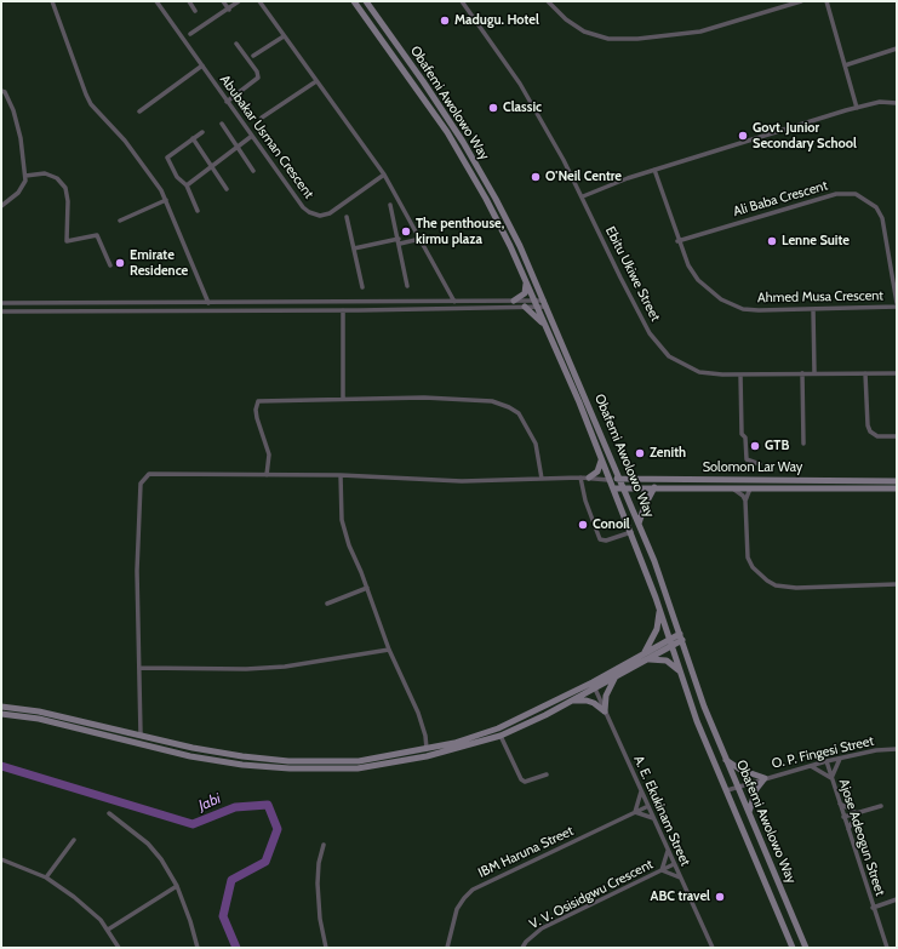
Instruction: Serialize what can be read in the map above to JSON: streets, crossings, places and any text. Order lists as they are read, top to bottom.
{
  "streets": {
    "main road": ["Obafemi Awolowo Way", "Solomon Lar Way"],
    "street": [
      "Abubakar Usman Crescent",
      "Ali Baba Crescent",
      "Ebitu Ukiwe Street",
      "Ahmed Musa Crescent",
      "O. P. Fingesi Street",
      "A. E. Ekukinam Street",
      "Ajose Adeogun Street",
      "IBM Haruna Street",
      "V. V. Osisidgwu Crescent"
    ]
  },
  "crossings": [
    ["Obafemi Awolowo Way", "Solomon Lar Way"],
    ["Obafemi Awolowo Way", "O. P. Fingesi Street"],
    ["Ali Baba Crescent", "Ahmed Musa Crescent"],
    ["O. P. Fingesi Street", "Ajose Adeogun Street"],
    ["A. E. Ekukinam Street", "IBM Haruna Street"],
    ["A. E. Ekukinam Street", "V. V. Osisidgwu Crescent"]
  ],
  "water": ["Jabi"],
  "places": [
    "Madugu. Hotel",
    "Classic",
    "Govt. Junior Secondary School",
    "O'Neil Centre",
    "The penthouse, kirmu plaza",
    "Lenne Suite",
    "Emirate Residence",
    "GTB",
    "Zenith",
    "Conoil",
    "ABC travel"
  ]
}
